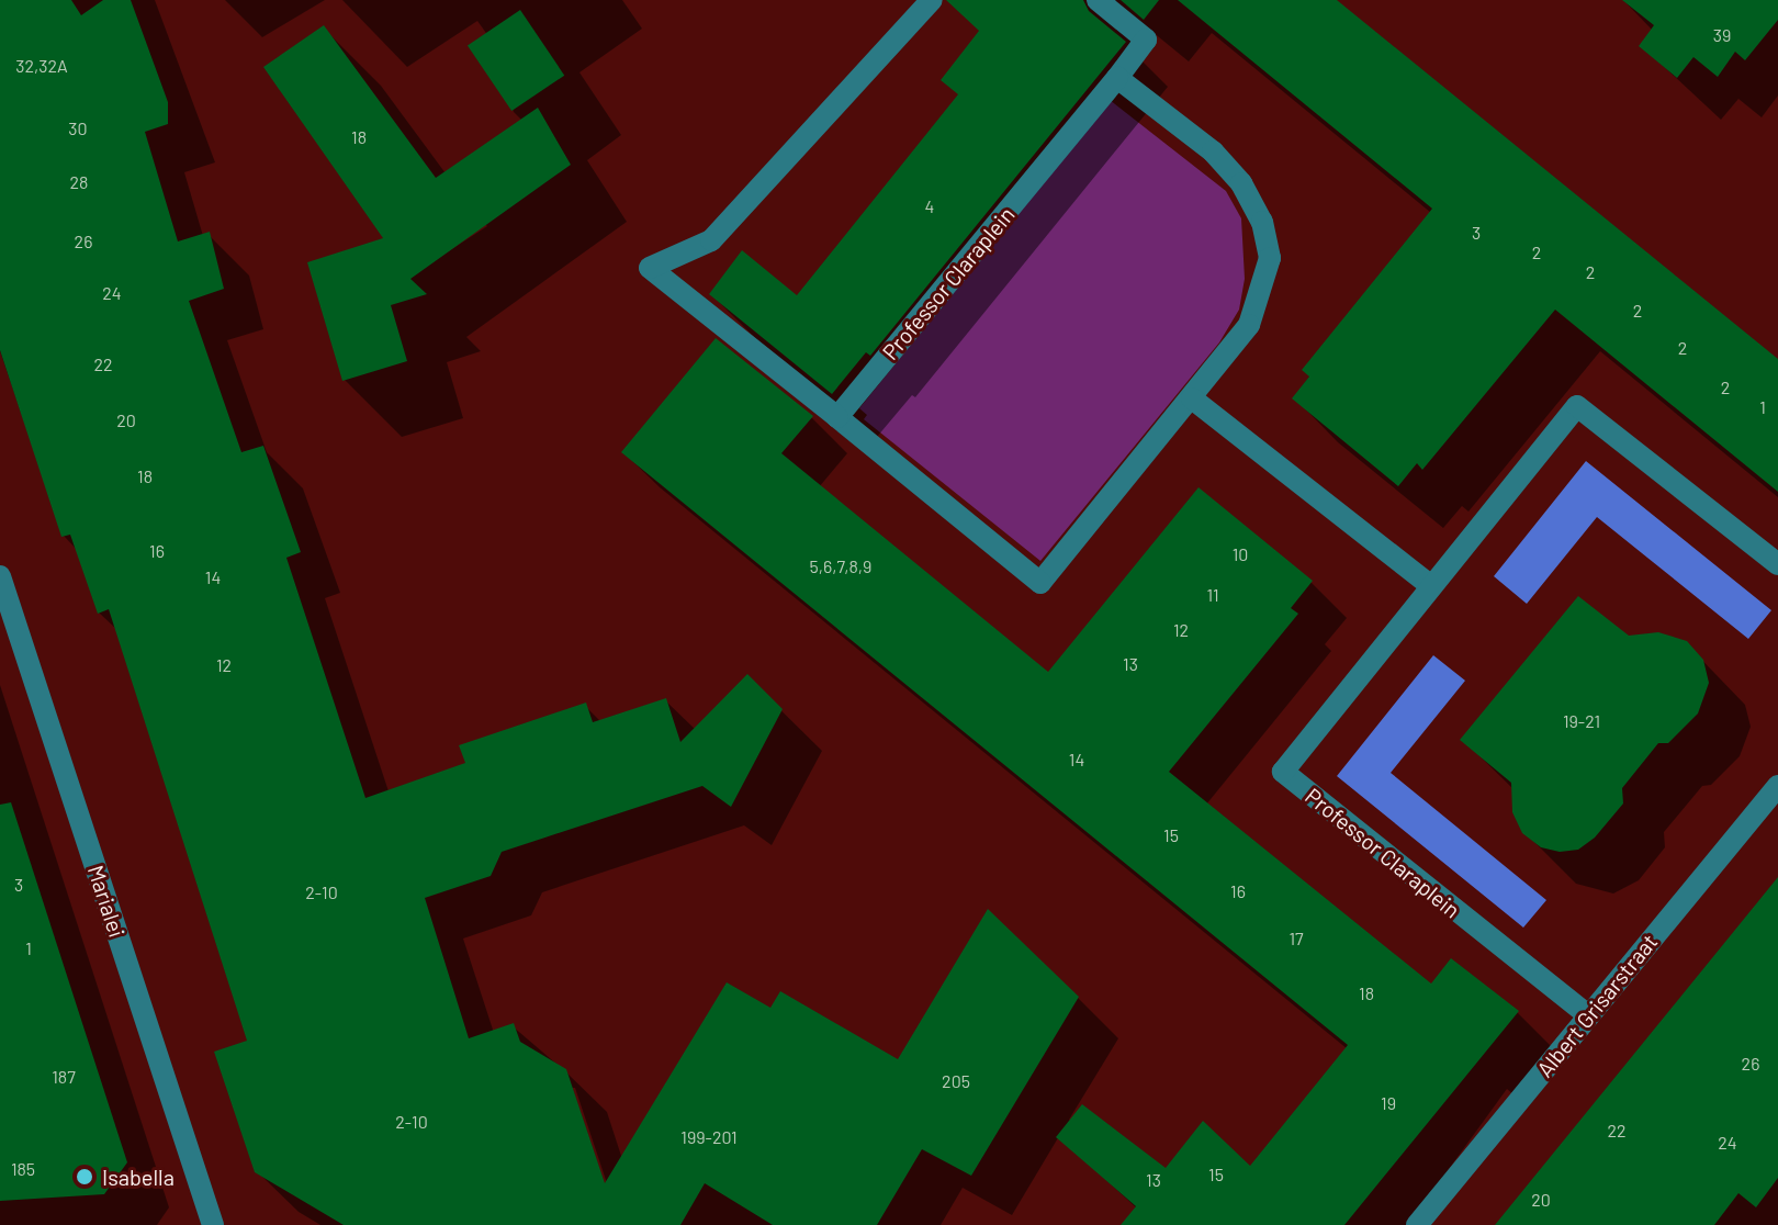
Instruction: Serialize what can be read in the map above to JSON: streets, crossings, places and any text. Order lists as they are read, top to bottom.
{
  "streets": {
    "street": ["Professor Claraplein", "Marialei", "Albert Grisarstraat"]
  },
  "crossings": [
    ["Professor Claraplein", "Albert Grisarstraat"]
  ],
  "places": ["Isabella"],
  "house_numbers": [
    "39",
    "32,32A",
    "30",
    "18",
    "28",
    "4",
    "3",
    "26",
    "2",
    "2",
    "24",
    "2",
    "2",
    "22",
    "2",
    "1",
    "20",
    "18",
    "16",
    "10",
    "5,6,7,8,9",
    "14",
    "11",
    "12",
    "13",
    "12",
    "19-21",
    "14",
    "15",
    "3",
    "16",
    "2-10",
    "17",
    "1",
    "18",
    "26",
    "187",
    "205",
    "19",
    "2-10",
    "22",
    "199-201",
    "24",
    "185",
    "15",
    "13",
    "20"
  ]
}
